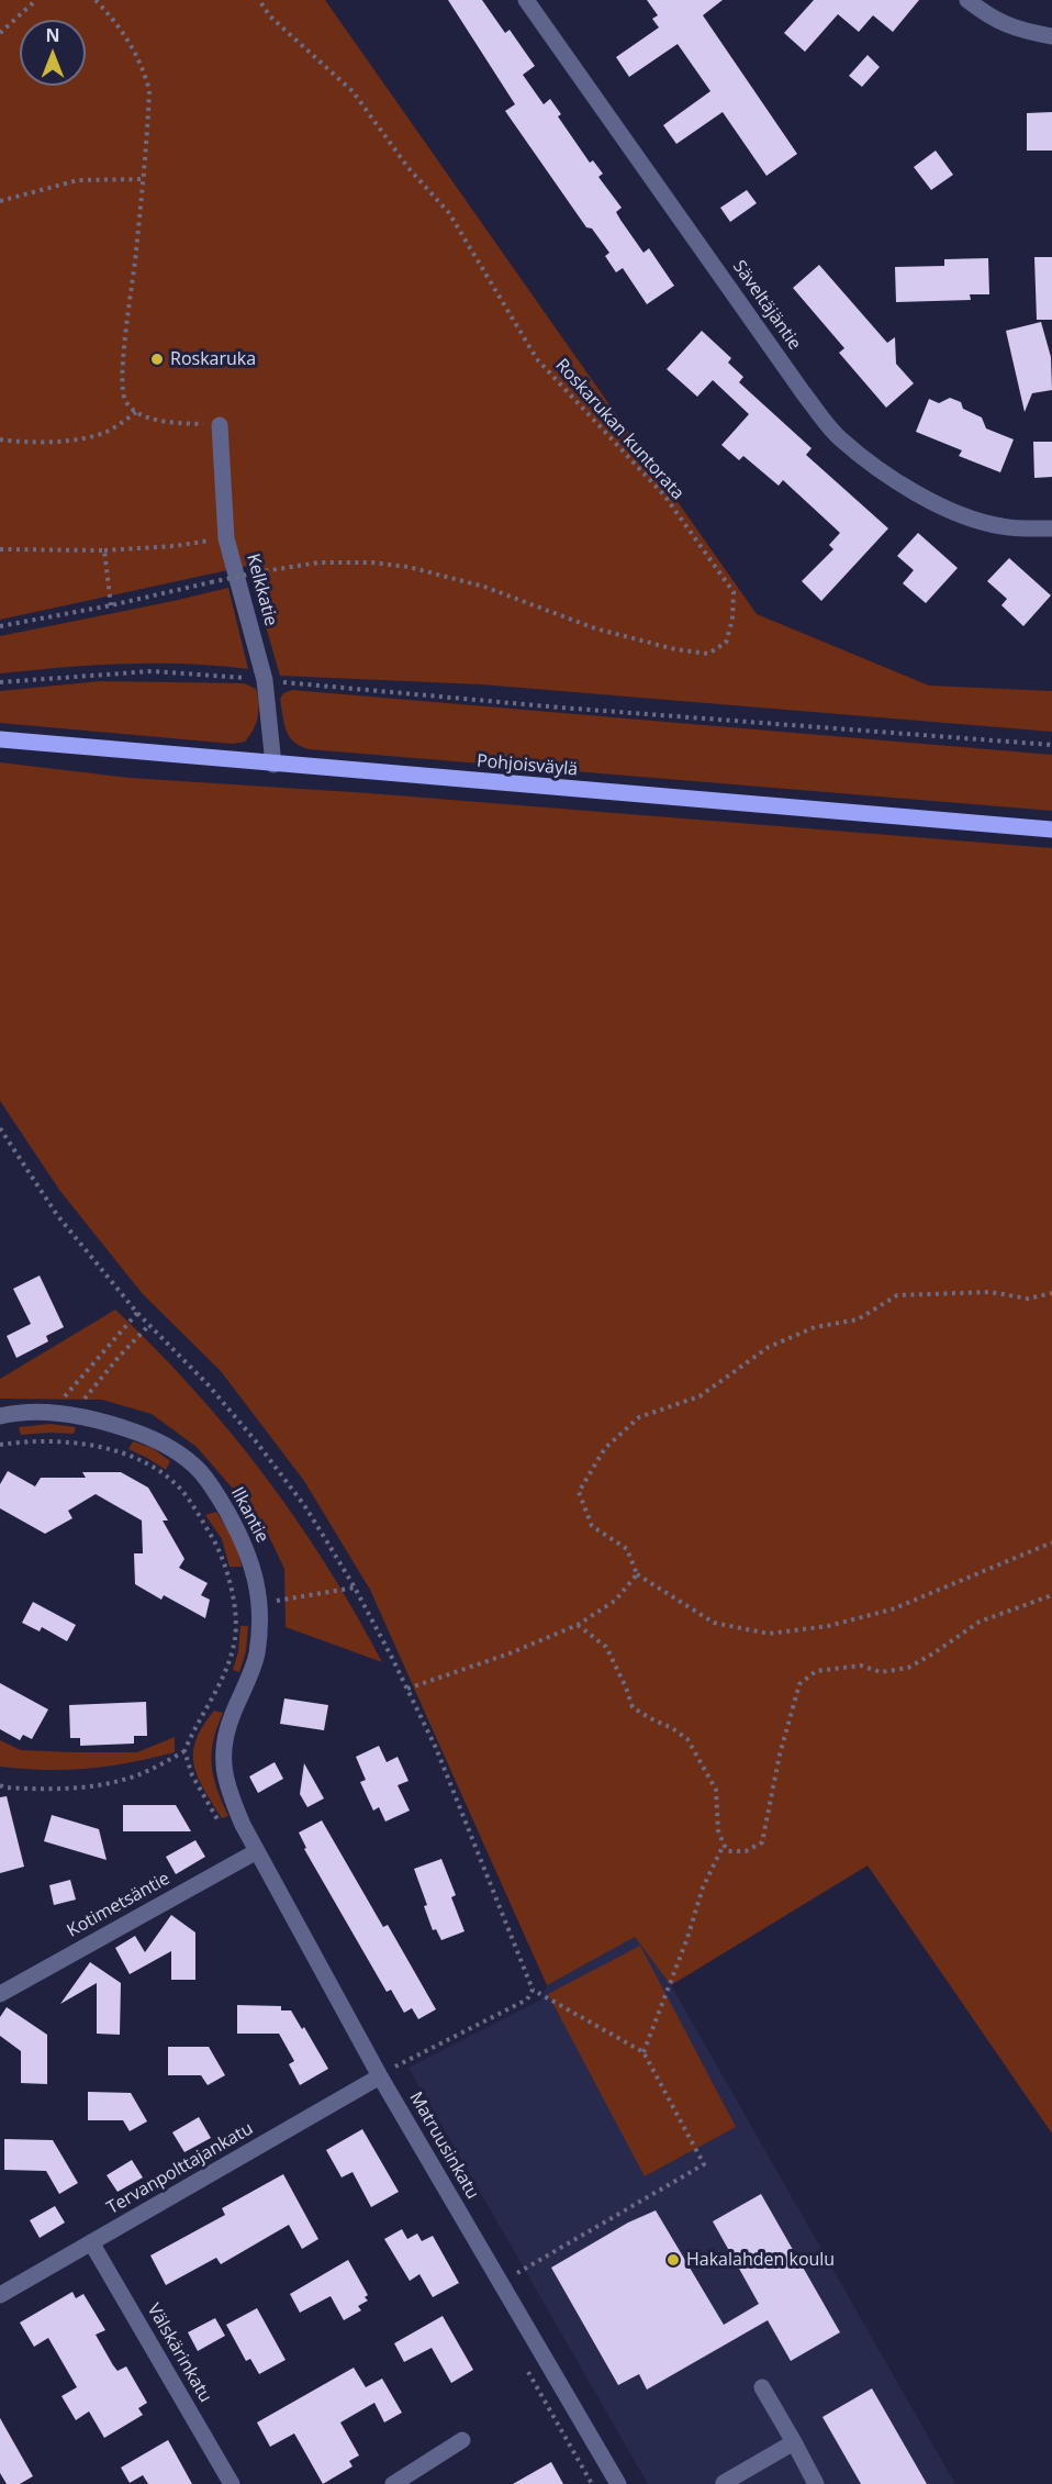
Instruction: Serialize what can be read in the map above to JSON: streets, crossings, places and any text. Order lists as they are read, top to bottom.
{
  "streets": {
    "main road": ["Pohjoisväylä"],
    "street": [
      "Säveltäjäntie",
      "Kelkkatie",
      "Ilkantie",
      "Kotimetsäntie",
      "Matruusinkatu",
      "Tervanpolttajankatu",
      "Välskärinkatu"
    ],
    "path": ["Roskarukan kuntorata"]
  },
  "crossings": [
    ["Kelkkatie", "Pohjoisväylä"],
    ["Ilkantie", "Matruusinkatu"],
    ["Kotimetsäntie", "Matruusinkatu"],
    ["Matruusinkatu", "Tervanpolttajankatu"],
    ["Tervanpolttajankatu", "Välskärinkatu"]
  ],
  "places": ["Roskaruka", "Hakalahden koulu"],
  "north": "top"
}
